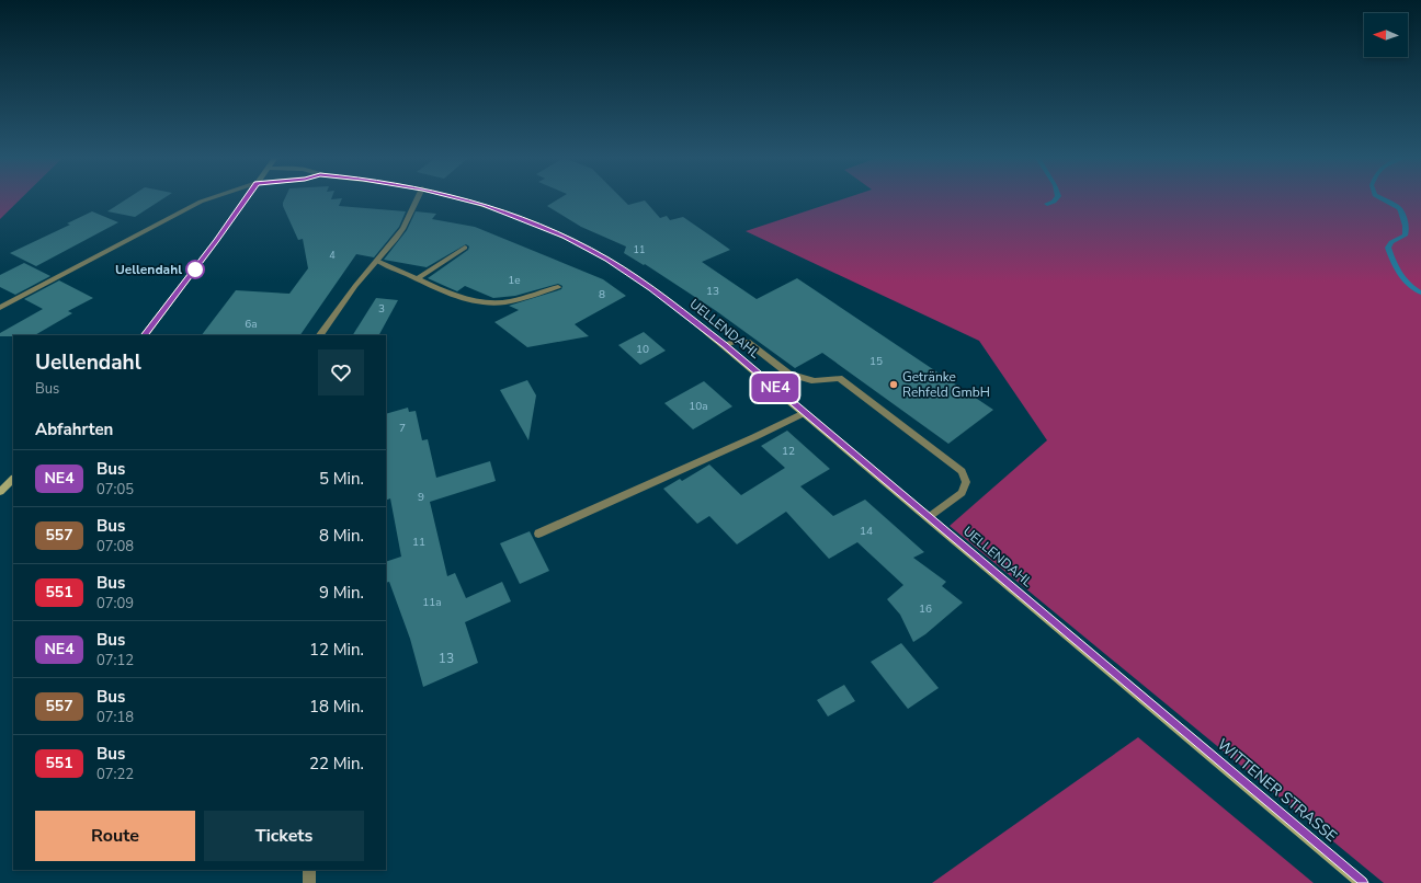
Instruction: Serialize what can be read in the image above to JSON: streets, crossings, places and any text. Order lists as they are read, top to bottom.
{
  "streets": {
    "main road": ["UELLENDAHL", "WITTENER STRASSE"]
  },
  "crossings": [
    ["UELLENDAHL", "WITTENER STRASSE"]
  ],
  "places": ["Uellendahl", "Getränke Rehfeld GmbH"],
  "lines": ["bus line NE4"],
  "house_numbers": [
    "11",
    "4",
    "1e",
    "13",
    "8",
    "3",
    "6a",
    "10",
    "15",
    "10a",
    "7",
    "12",
    "9",
    "14",
    "11",
    "11a",
    "16",
    "13"
  ],
  "north": "left",
  "page": {
    "on_map": "NE4",
    "heading": [
      ["Uellendahl", "Bus"],
      "Abfahrten"
    ],
    "list": [
      {
        "mark": "NE4",
        "name": "Bus",
        "note": "07:05",
        "value": "5 Min."
      },
      {
        "mark": "557",
        "name": "Bus",
        "note": "07:08",
        "value": "8 Min."
      },
      {
        "mark": "551",
        "name": "Bus",
        "note": "07:09",
        "value": "9 Min."
      },
      {
        "mark": "NE4",
        "name": "Bus",
        "note": "07:12",
        "value": "12 Min."
      },
      {
        "mark": "557",
        "name": "Bus",
        "note": "07:18",
        "value": "18 Min."
      },
      {
        "mark": "551",
        "name": "Bus",
        "note": "07:22",
        "value": "22 Min."
      }
    ],
    "buttons": ["Route", "Tickets"]
  }
}
